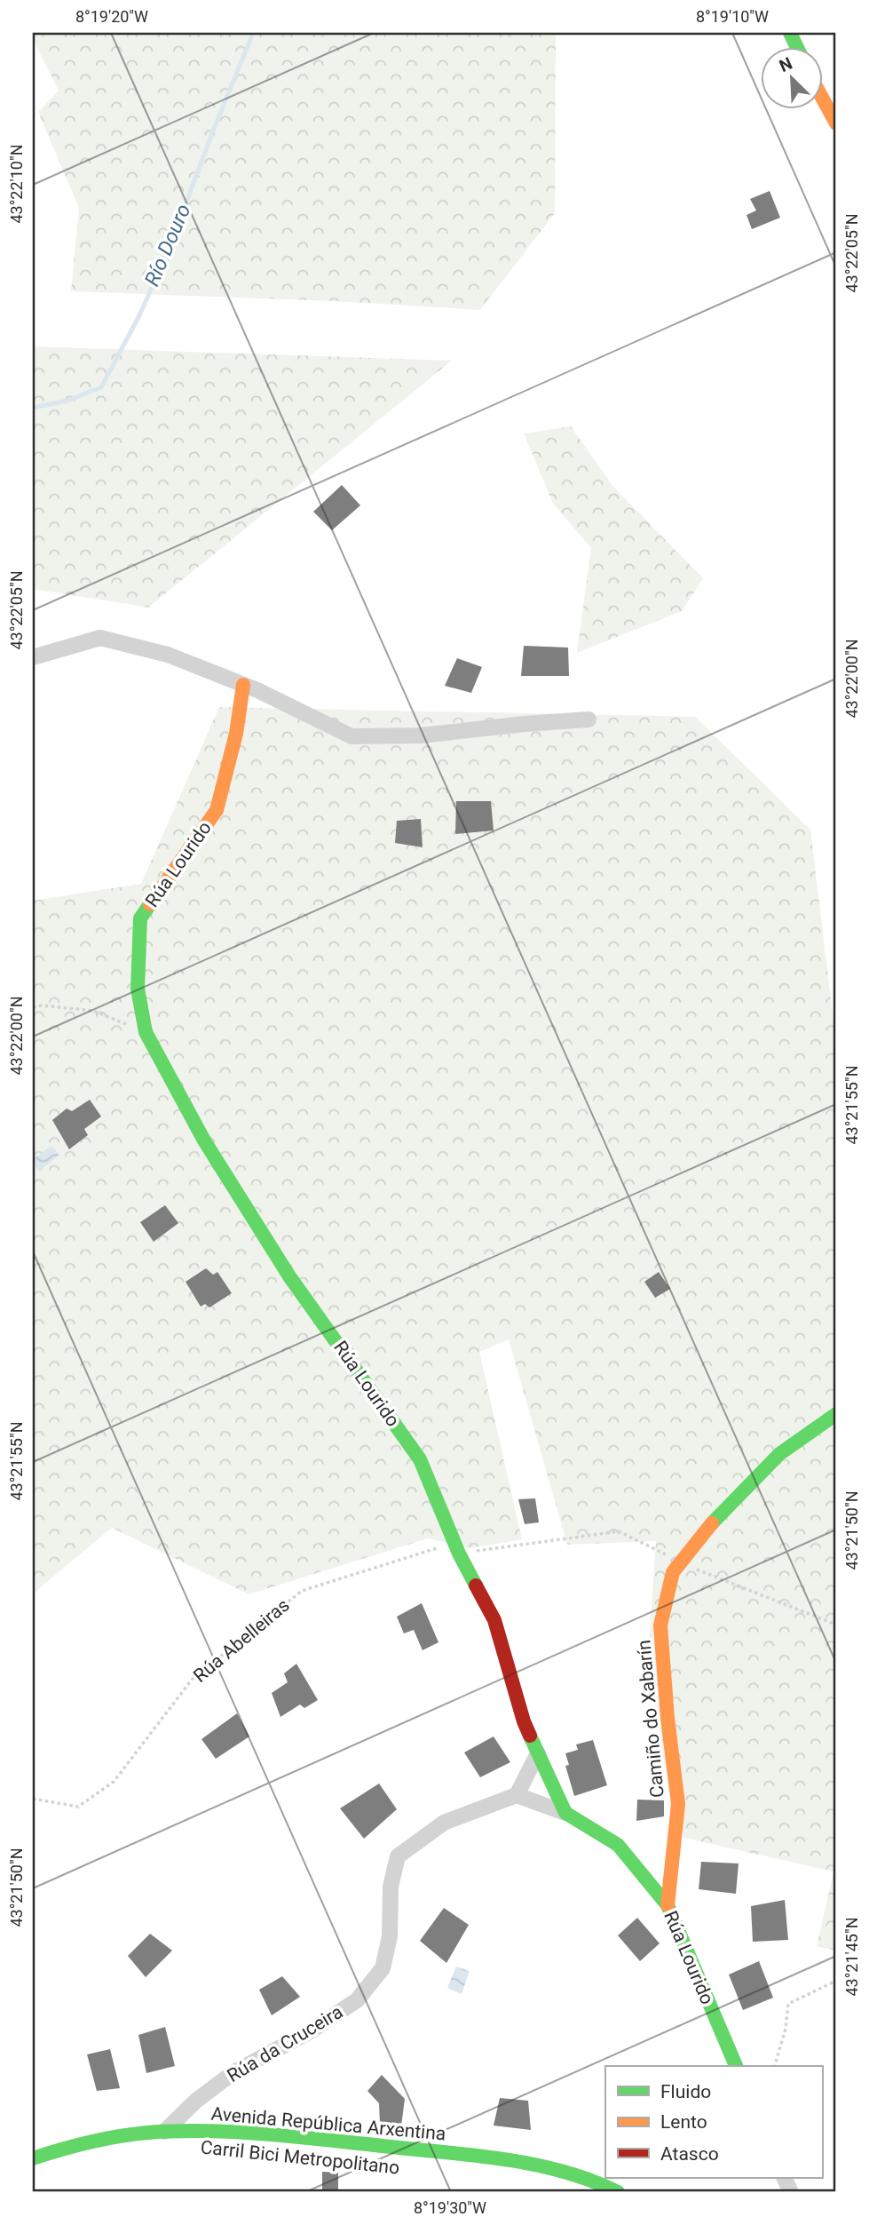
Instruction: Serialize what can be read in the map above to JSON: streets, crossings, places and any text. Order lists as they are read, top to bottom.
{
  "streets": {
    "street": [
      "Rúa Lourido",
      "Camiño do Xabarín",
      "Rúa da Cruceira",
      "Avenida República Arxentina"
    ],
    "path": ["Rúa Abelleiras"]
  },
  "crossings": [
    ["Rúa Lourido", "Rúa Abelleiras"],
    ["Rúa Lourido", "Camiño do Xabarín"],
    ["Rúa Abelleiras", "Camiño do Xabarín"],
    ["Rúa da Cruceira", "Avenida República Arxentina"]
  ],
  "water": ["Río Douro"],
  "legend": ["Fluido", "Lento", "Atasco"],
  "north": "top left",
  "coordinates": [
    "8°19'20\"W",
    "8°19'10\"W",
    "43°22'10\"N",
    "43°22'05\"N",
    "43°22'00\"N",
    "43°21'55\"N",
    "43°21'50\"N",
    "43°21'45\"N",
    "8°19'30\"W"
  ]
}
